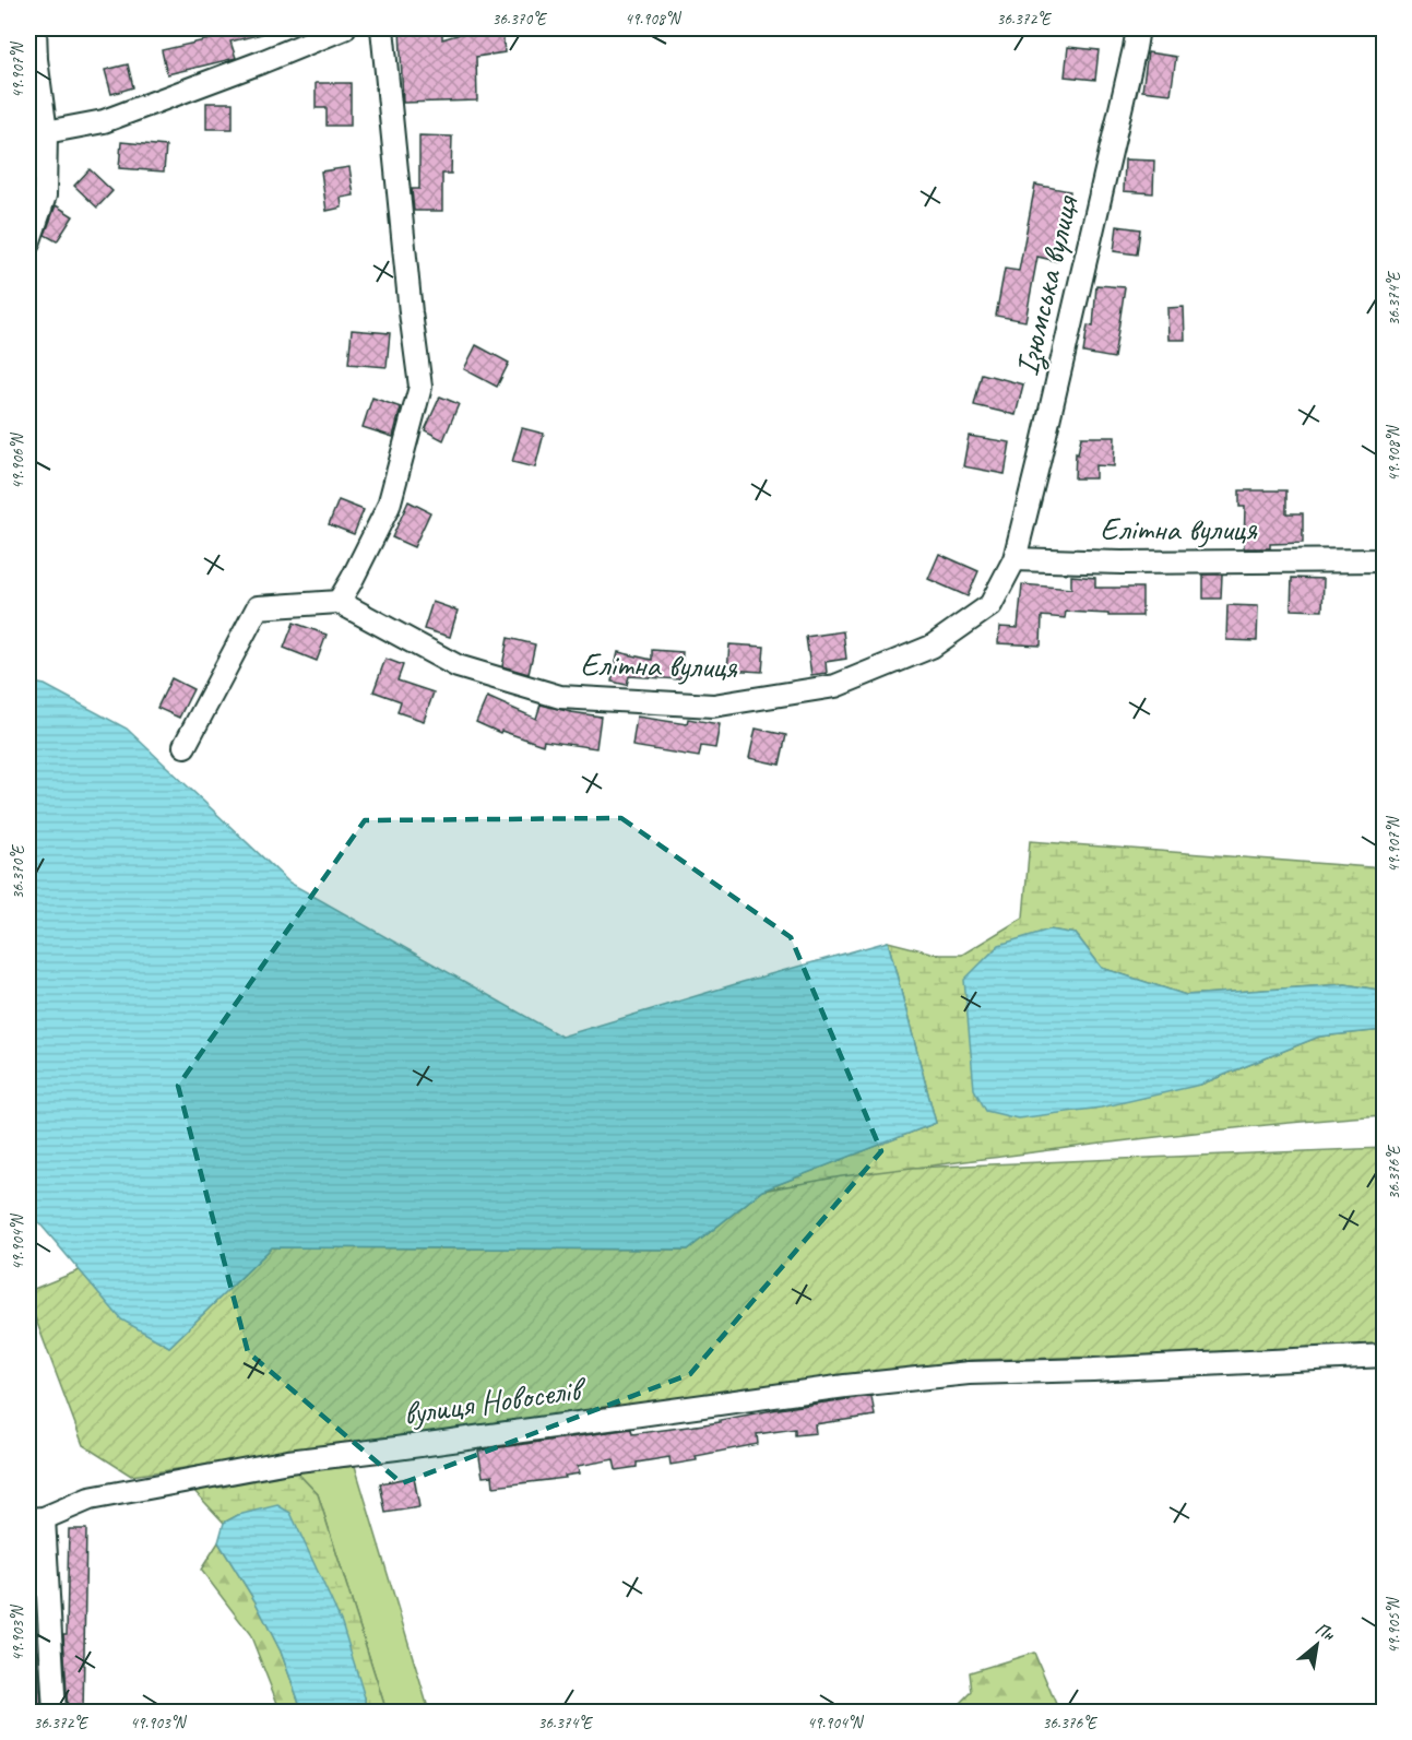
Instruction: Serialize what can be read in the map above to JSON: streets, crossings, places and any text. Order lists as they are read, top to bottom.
{
  "streets": {
    "street": ["Ізюмська вулиця", "Елітна вулиця", "вулиця Новоселів"]
  },
  "crossings": [
    ["Ізюмська вулиця", "Елітна вулиця"]
  ],
  "north": "top right",
  "coordinates": [
    "36.370°E",
    "49.908°N",
    "36.372°E",
    "49.907°N",
    "36.374°E",
    "49.906°N",
    "36.376°E",
    "49.904°N",
    "49.905°N",
    "49.903°N"
  ]
}
